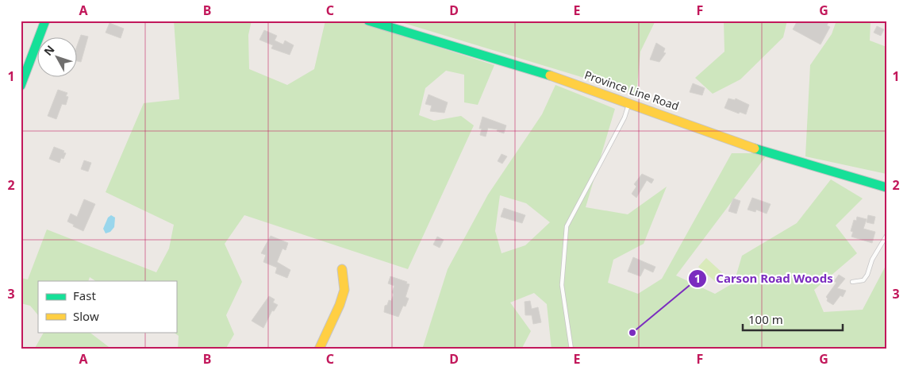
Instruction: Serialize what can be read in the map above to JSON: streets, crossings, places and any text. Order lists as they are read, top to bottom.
{
  "streets": {
    "street": ["Province Line Road"]
  },
  "places": ["Carson Road Woods"],
  "legend": ["Fast", "Slow"],
  "scale_bar": "100 m",
  "north": "top left",
  "grid": {
    "columns": [
      "A",
      "B",
      "C",
      "D",
      "E",
      "F",
      "G"
    ],
    "rows": ["1", "2", "3"]
  }
}
